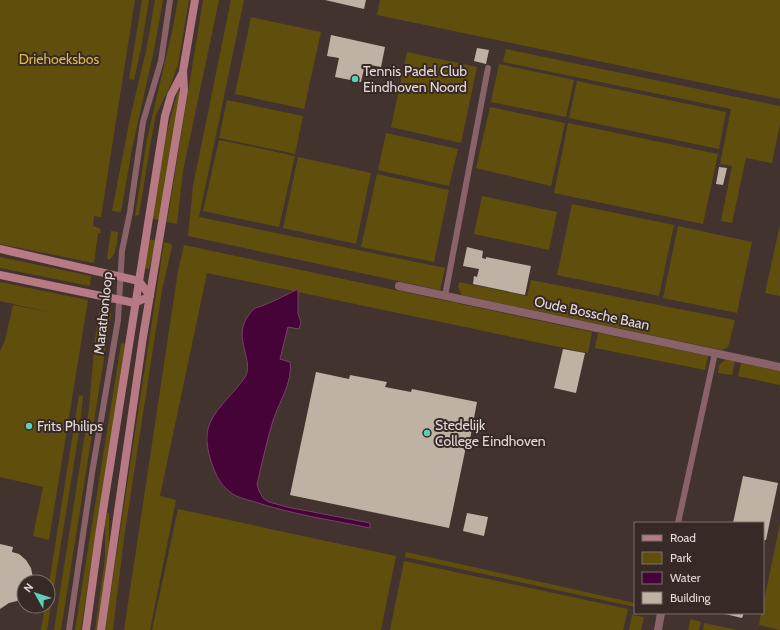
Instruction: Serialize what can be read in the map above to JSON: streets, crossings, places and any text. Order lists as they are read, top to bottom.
{
  "streets": {
    "main road": ["Marathonloop"],
    "street": ["Oude Bossche Baan"]
  },
  "parks": ["Driehoeksbos"],
  "places": ["Tennis Padel Club Eindhoven Noord", "Frits Philips", "Stedelijk College Eindhoven"],
  "legend": [
    "Road",
    "Park",
    "Water",
    "Building"
  ],
  "north": "top left"
}
